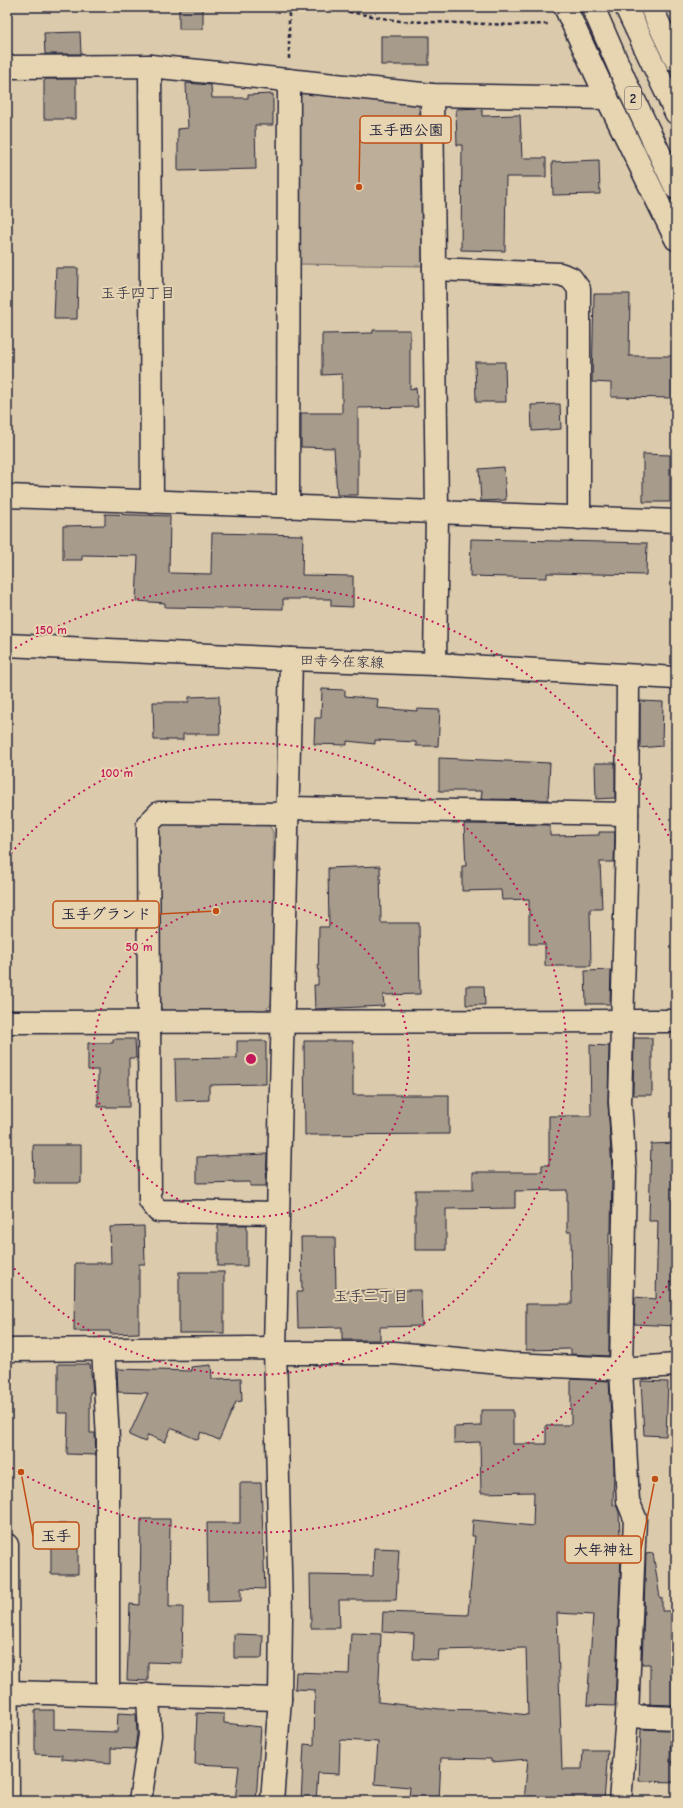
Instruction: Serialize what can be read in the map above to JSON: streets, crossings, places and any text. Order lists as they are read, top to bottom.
{
  "streets": {
    "main road": ["2", "田寺今在家線"]
  },
  "districts": ["玉手四丁目", "玉手二丁目"],
  "places": [
    "玉手西公園",
    "玉手グランド",
    "玉手",
    "大年神社"
  ],
  "rings": ["150 m", "100 m", "50 m"]
}
